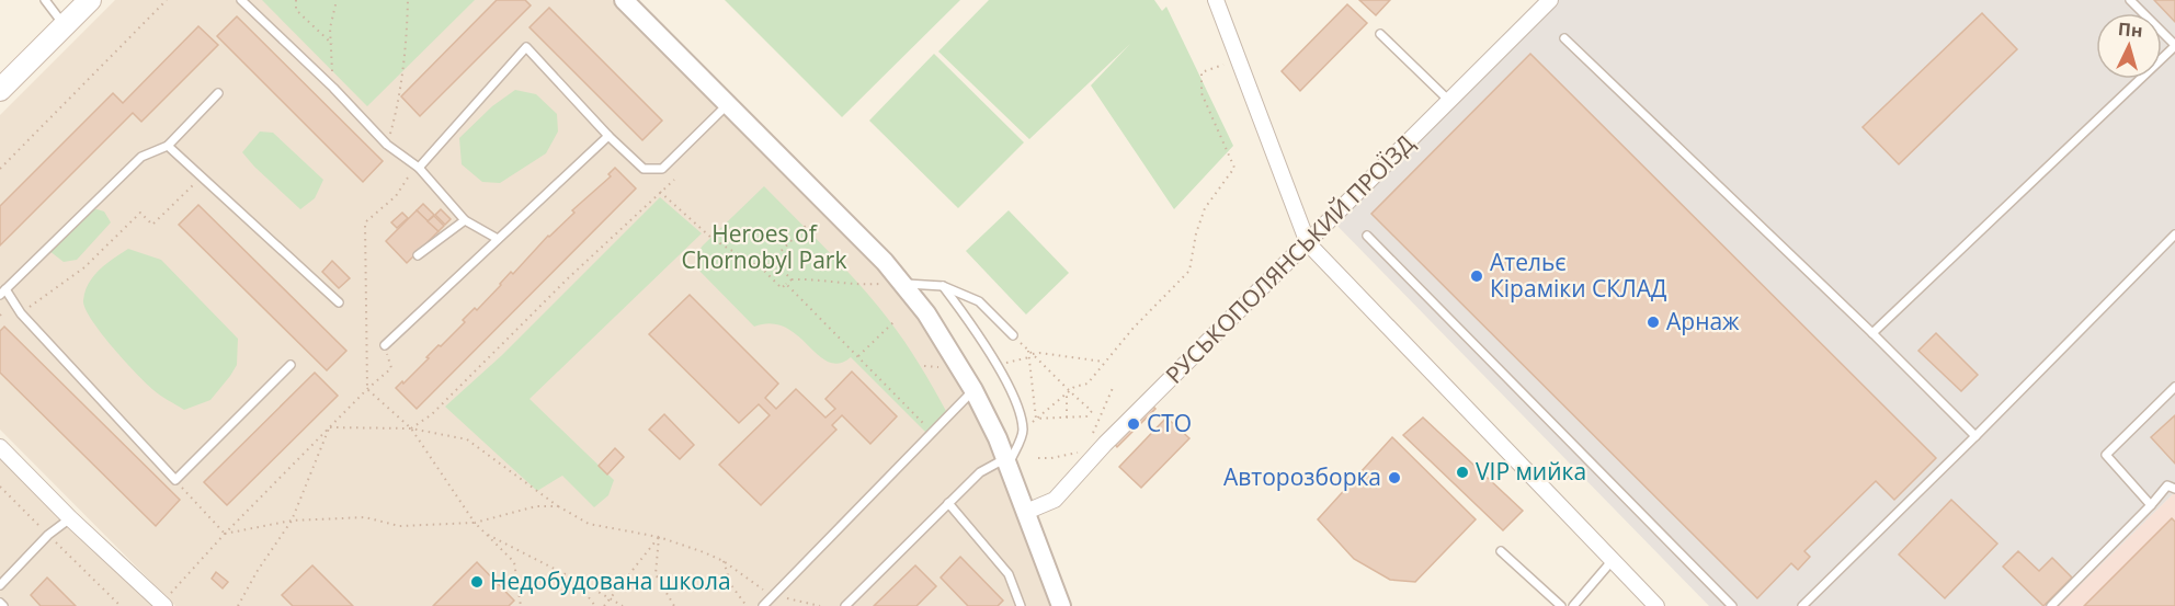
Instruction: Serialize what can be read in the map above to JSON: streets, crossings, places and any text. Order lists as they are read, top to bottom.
{
  "streets": {
    "street": ["РУСЬКОПОЛЯНСЬКИЙ ПРОЇЗД"]
  },
  "parks": ["Heroes of Chornobyl Park"],
  "places": [
    "Ательє Кіраміки СКЛАД",
    "Арнаж",
    "СТО",
    "VIP мийка",
    "Авторозборка",
    "Недобудована школа"
  ],
  "north": "top"
}
